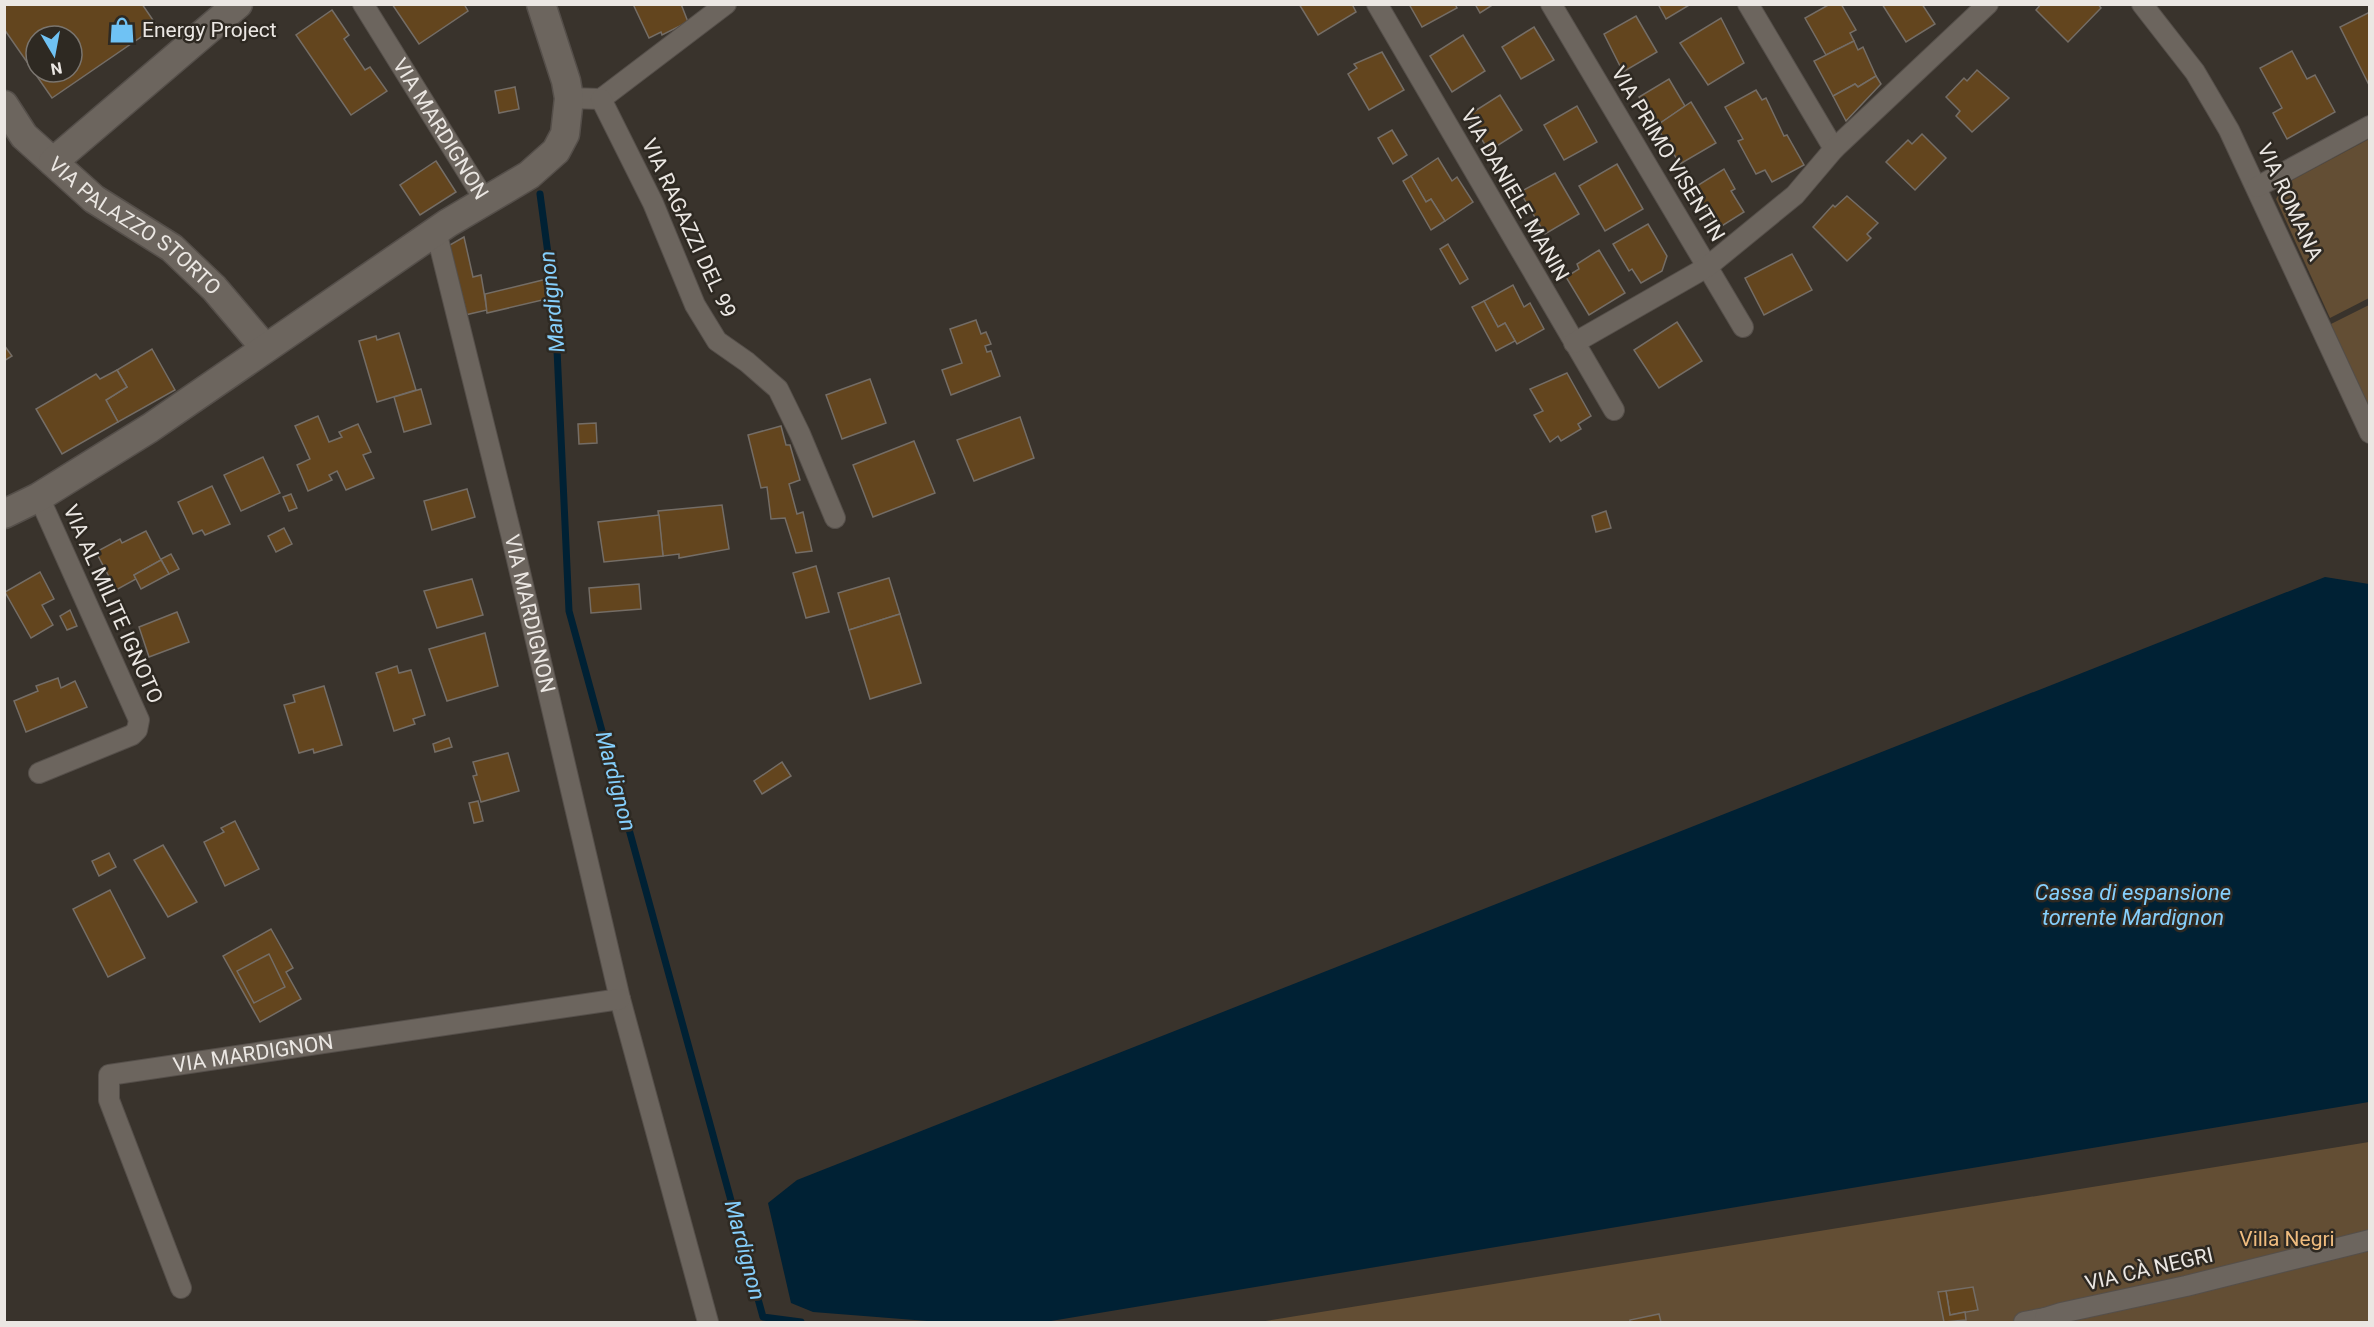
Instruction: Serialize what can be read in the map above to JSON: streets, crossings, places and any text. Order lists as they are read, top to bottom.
{
  "streets": {
    "street": [
      "VIA MARDIGNON",
      "VIA PRIMO VISENTIN",
      "VIA DANIELE MANIN",
      "VIA ROMANA",
      "VIA PALAZZO STORTO",
      "VIA RAGAZZI DEL 99",
      "VIA AL MILITE IGNOTO",
      "VIA CÀ NEGRI"
    ]
  },
  "crossings": [
    ["VIA MARDIGNON", "VIA PALAZZO STORTO"],
    ["VIA MARDIGNON", "VIA AL MILITE IGNOTO"]
  ],
  "water": ["Mardignon", "Cassa di espansione torrente Mardignon"],
  "parks": ["Villa Negri"],
  "places": {
    "shop": ["Energy Project"]
  },
  "north": "bottom"
}
